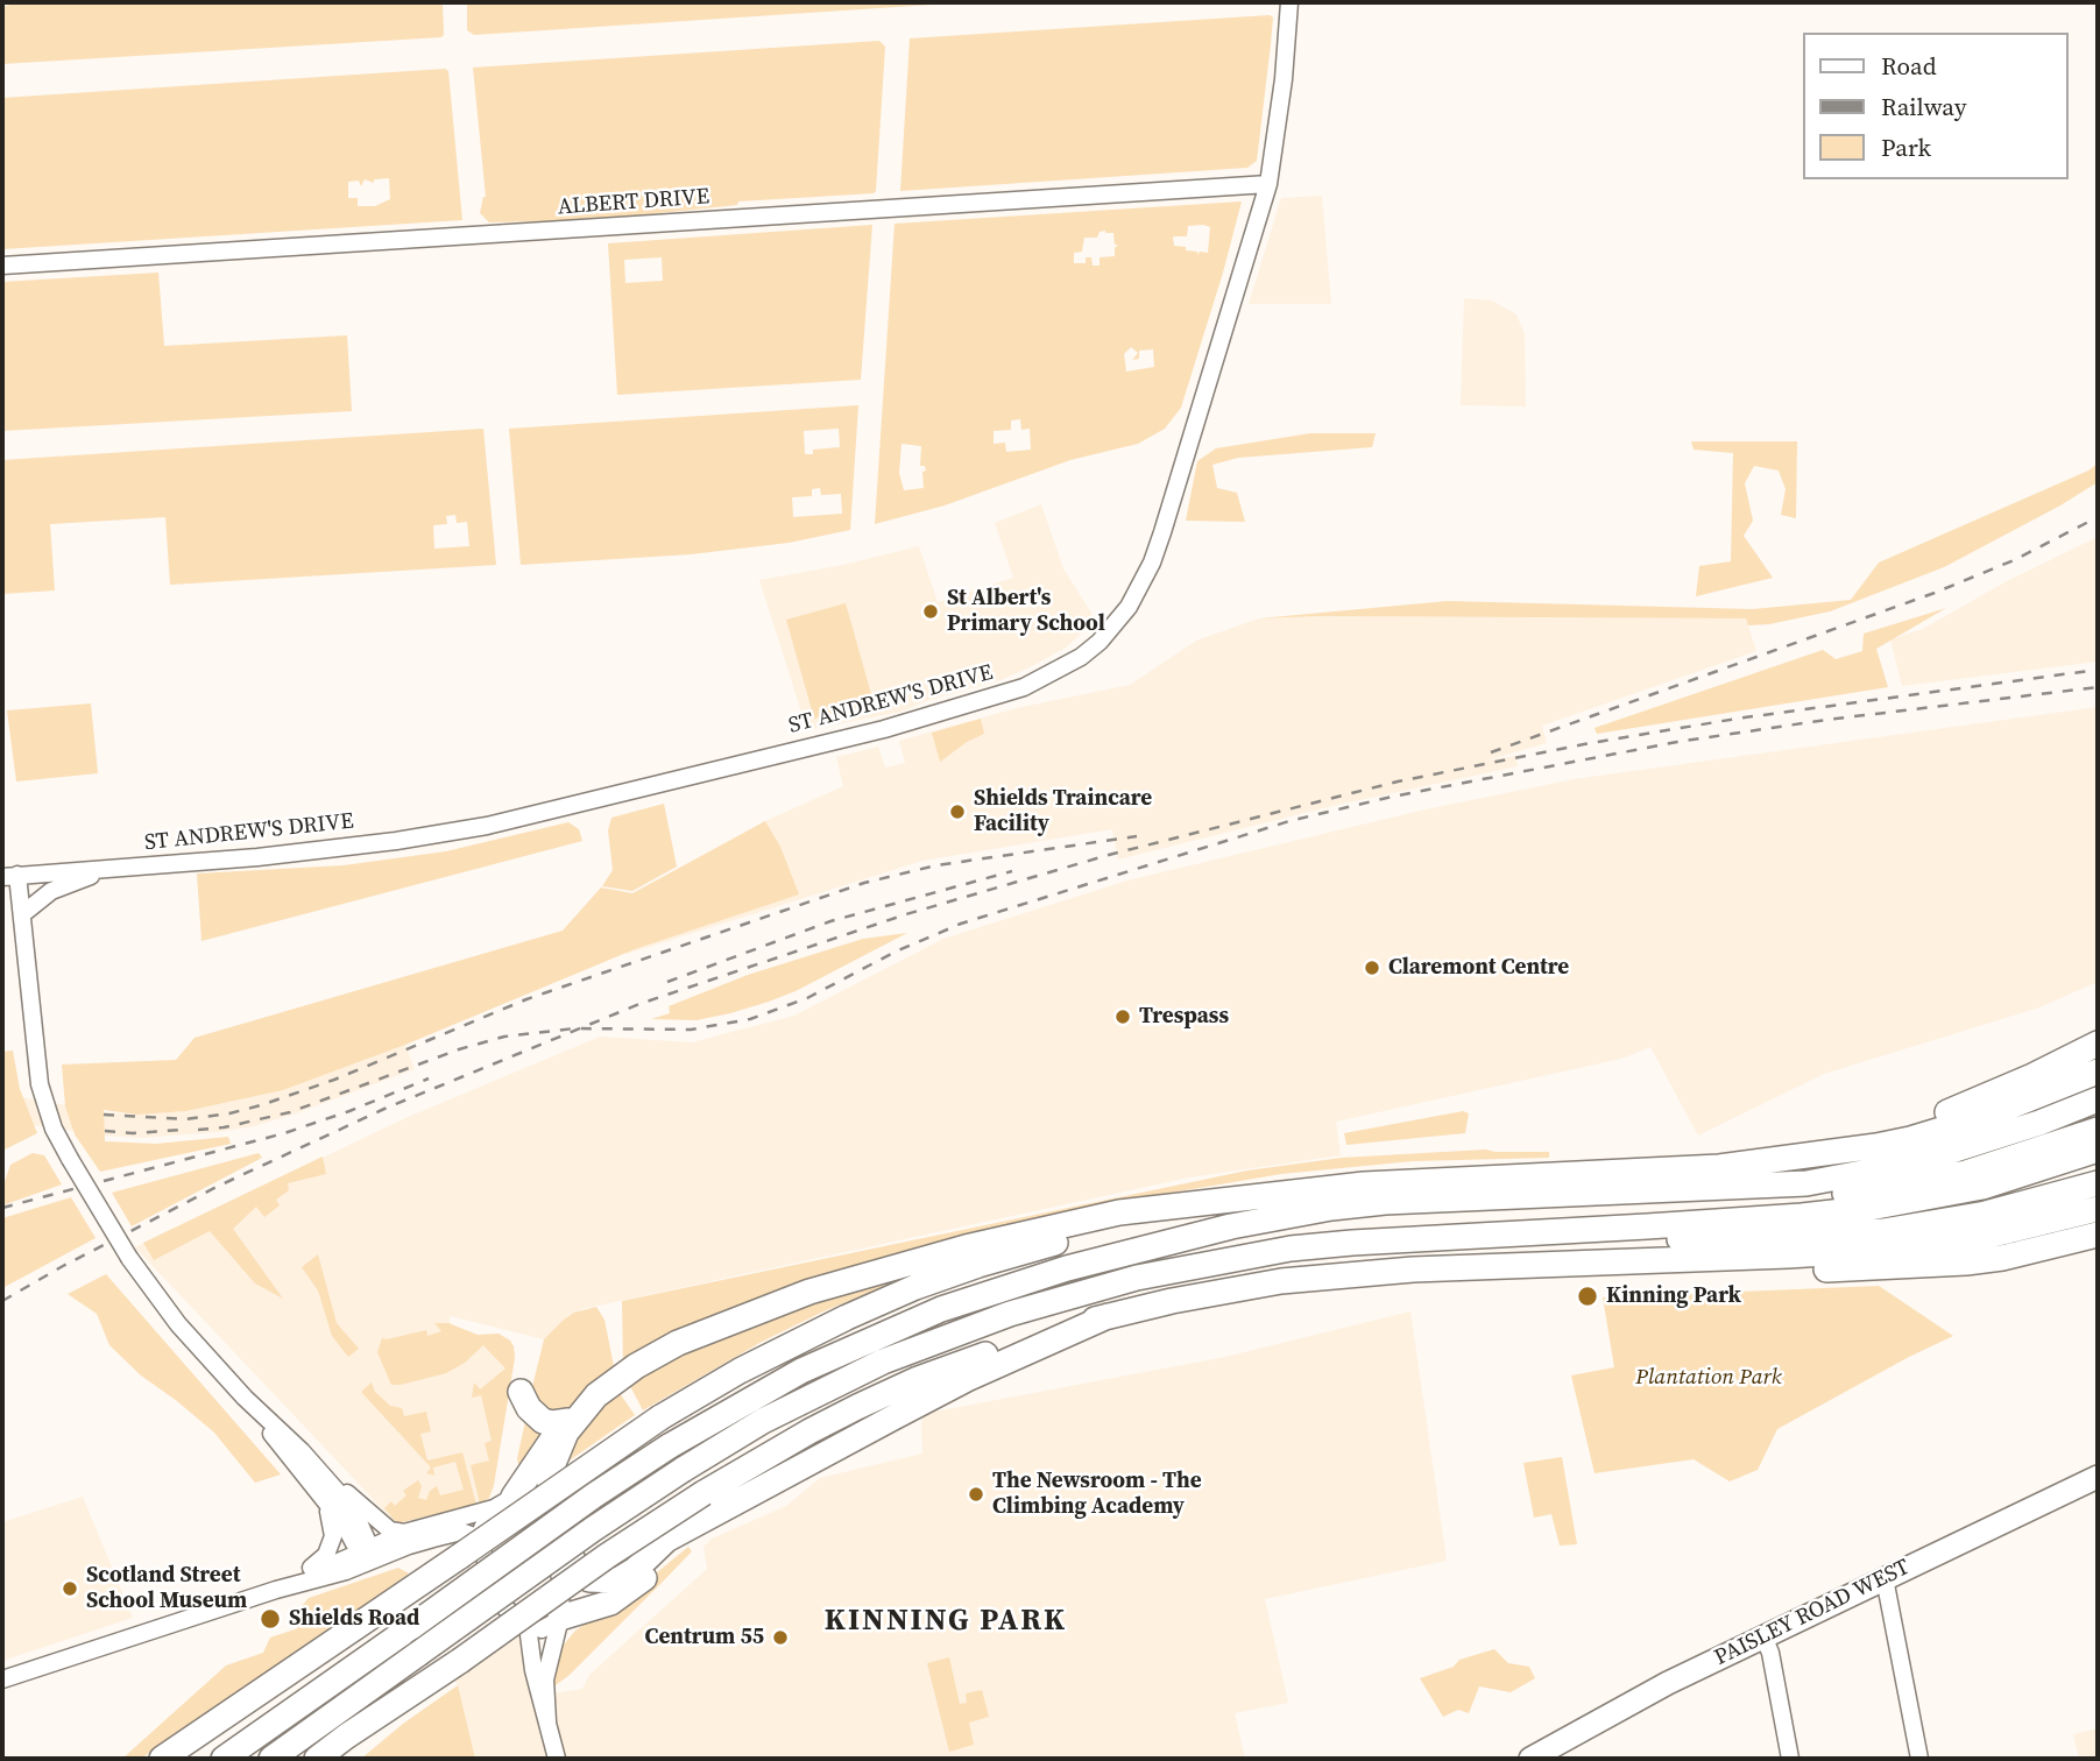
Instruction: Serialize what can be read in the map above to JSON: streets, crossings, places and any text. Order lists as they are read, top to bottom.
{
  "streets": {
    "main road": ["PAISLEY ROAD WEST"],
    "street": ["ALBERT DRIVE", "ST ANDREW'S DRIVE"]
  },
  "crossings": [
    ["ALBERT DRIVE", "ST ANDREW'S DRIVE"]
  ],
  "districts": ["KINNING PARK"],
  "parks": ["Plantation Park"],
  "places": [
    "St Albert's Primary School",
    "Shields Traincare Facility",
    "Claremont Centre",
    "Trespass",
    "Kinning Park",
    "The Newsroom - The Climbing Academy",
    "Scotland Street School Museum",
    "Shields Road",
    "Centrum 55"
  ],
  "legend": ["Road", "Railway", "Park"]
}
